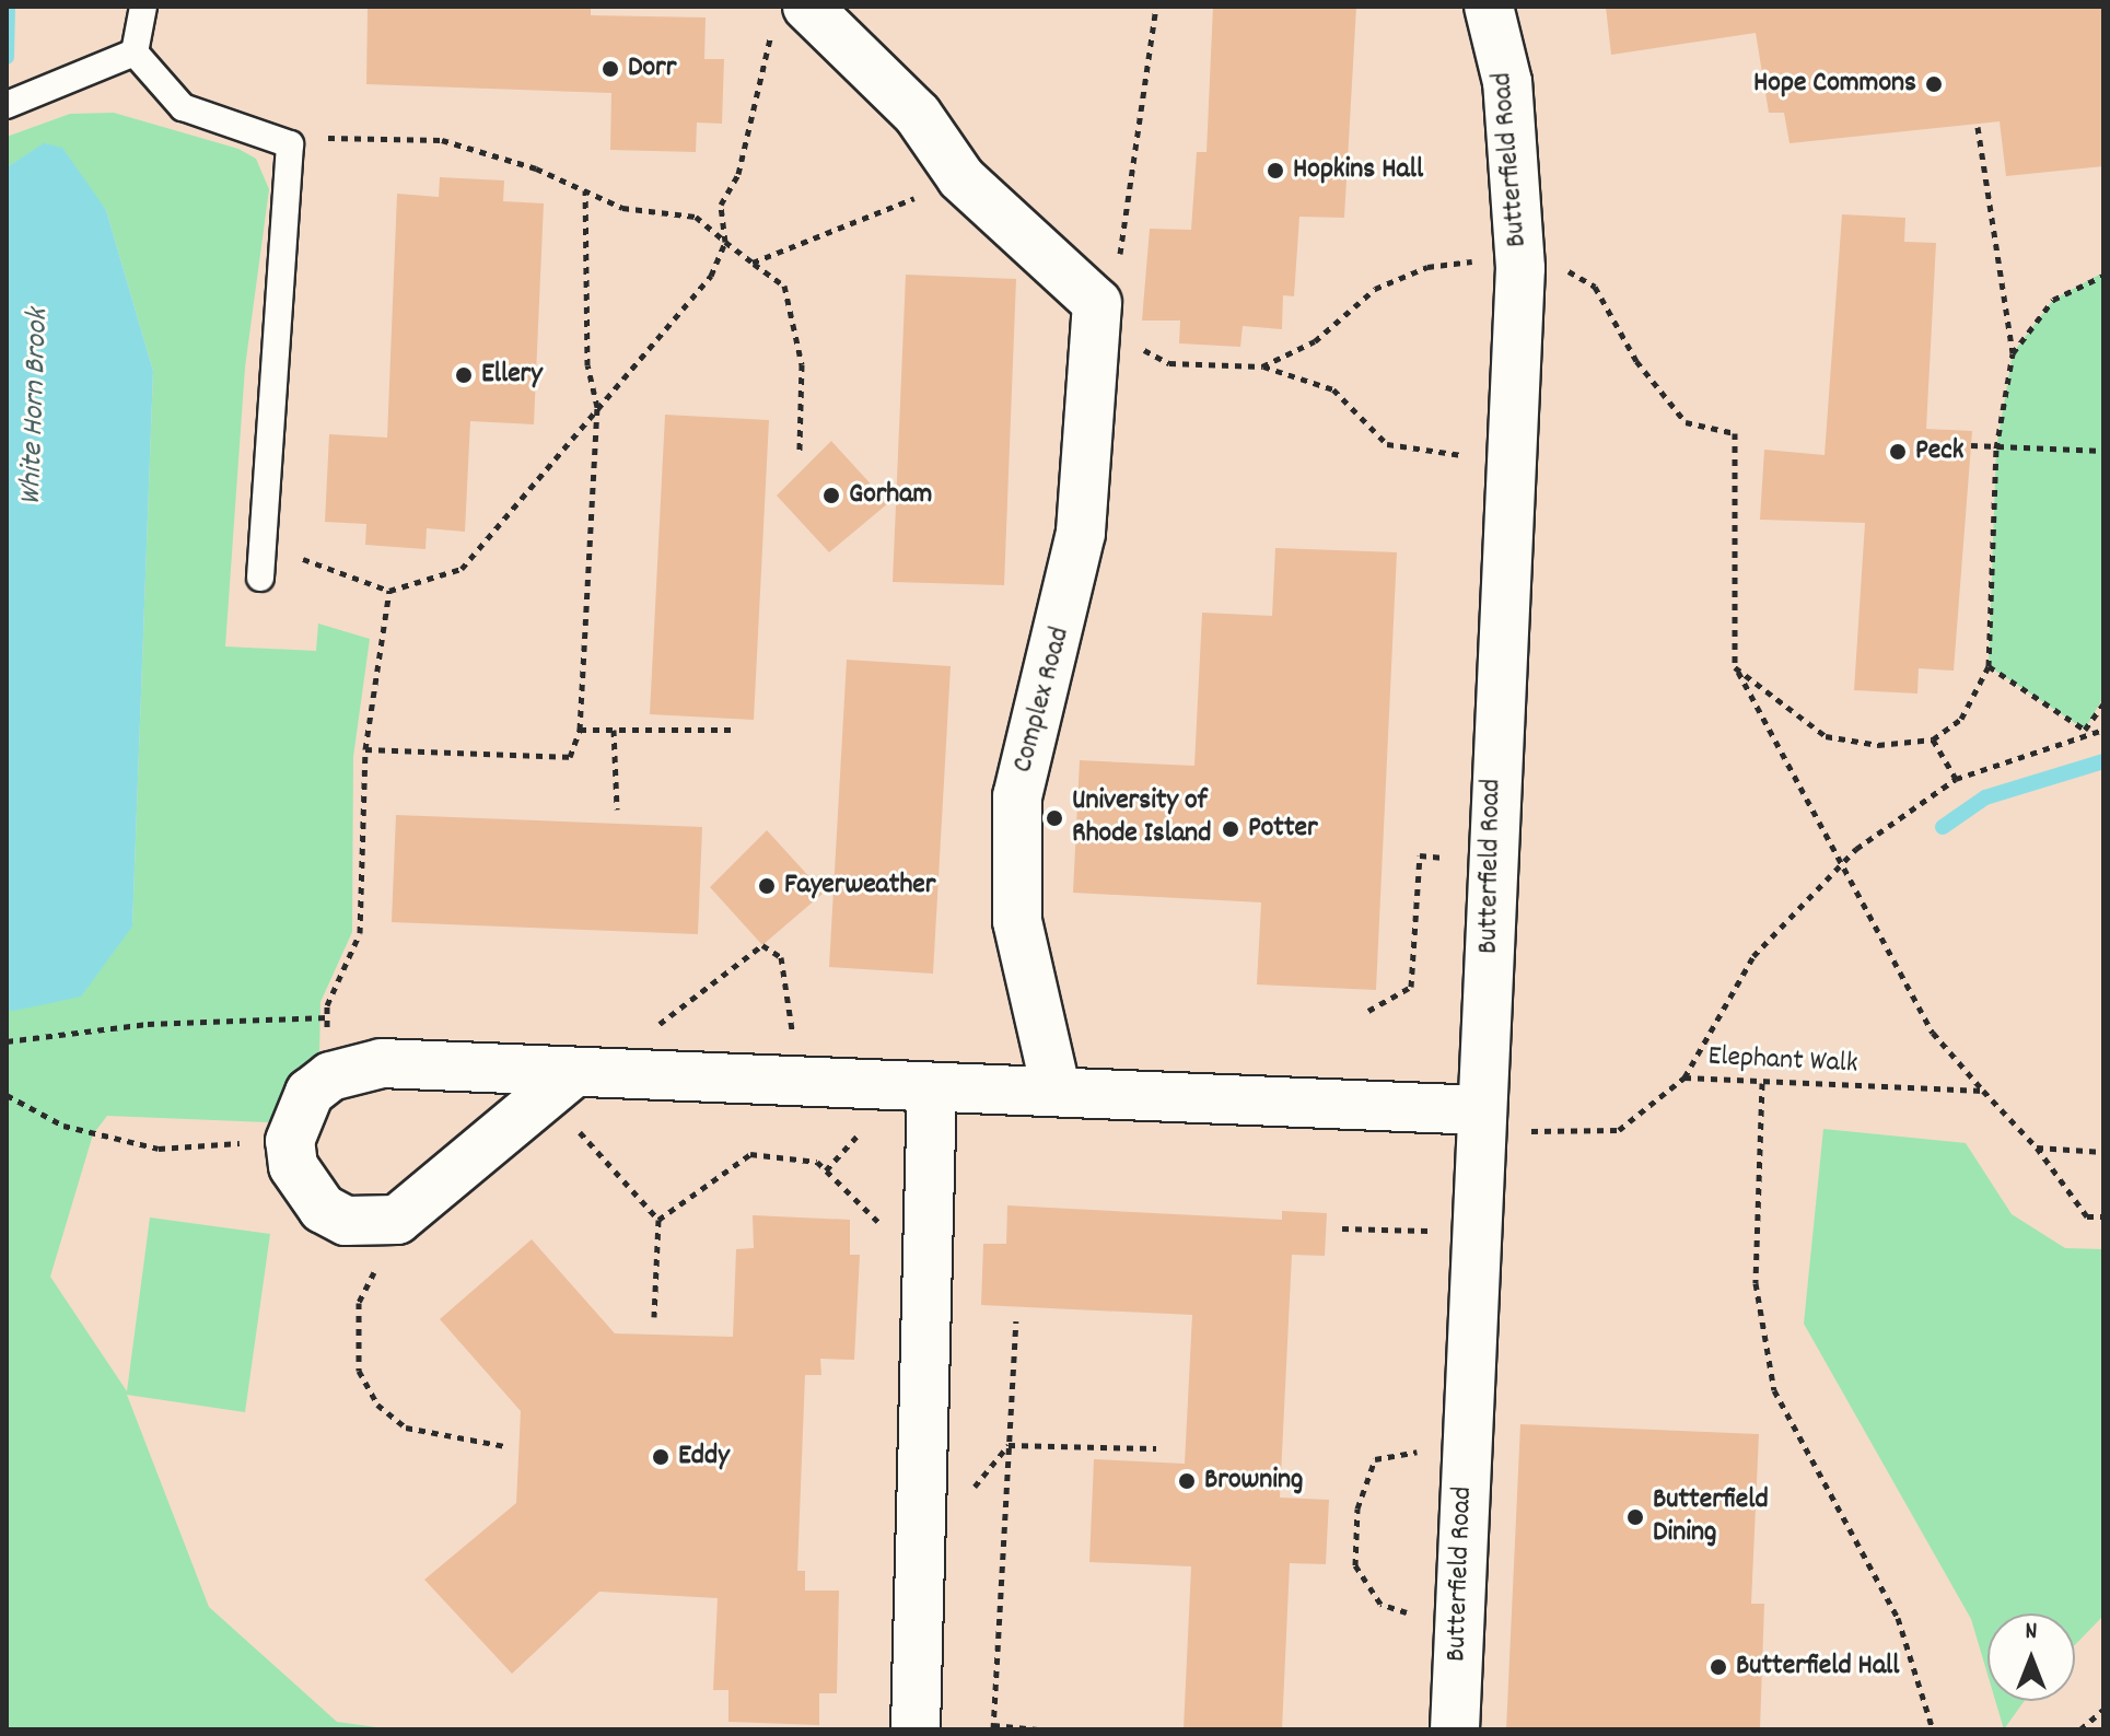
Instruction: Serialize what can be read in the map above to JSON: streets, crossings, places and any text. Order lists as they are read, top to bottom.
{
  "streets": {
    "street": ["Butterfield Road", "Complex Road"],
    "path": ["Elephant Walk"]
  },
  "water": ["White Horn Brook"],
  "places": [
    "Dorr",
    "Hope Commons",
    "Hopkins Hall",
    "Ellery",
    "Peck",
    "Gorham",
    "University of Rhode Island",
    "Potter",
    "Fayerweather",
    "Eddy",
    "Browning",
    "Butterfield Dining",
    "Butterfield Hall"
  ],
  "north": "top"
}
